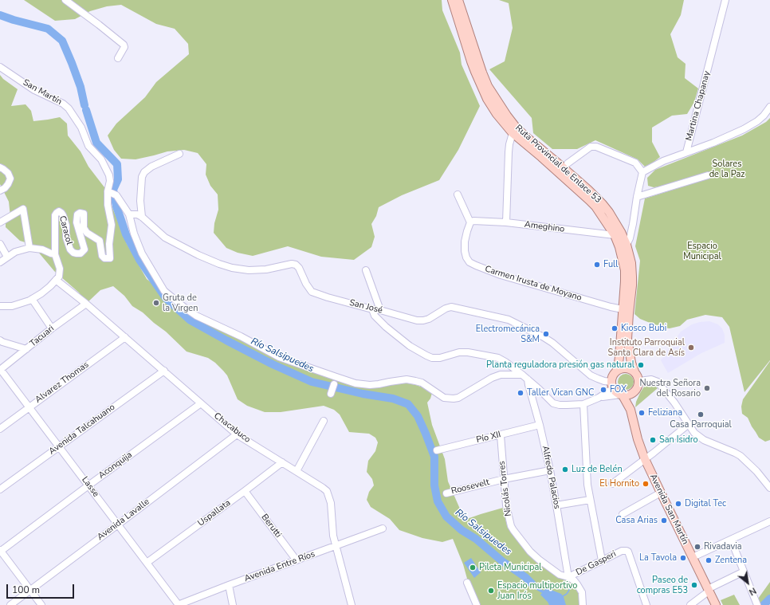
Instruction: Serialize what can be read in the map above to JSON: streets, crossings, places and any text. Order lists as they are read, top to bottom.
{
  "streets": {
    "main road": ["Ruta Provincial de Enlace 53", "Avenida San Martín"],
    "street": [
      "San Martín",
      "Martina Chapanay",
      "Ameghino",
      "Caracol",
      "Carmen Irusta de Moyano",
      "San José",
      "Tacuari",
      "Alvarez Thomas",
      "Chacabuco",
      "Avenida Talcahuano",
      "Pío XII",
      "Aconquija",
      "Alfredo Palacios",
      "Lasse",
      "Roosevelt",
      "Nicolás Torres",
      "Uspallata",
      "Avenida Lavalle",
      "Berutti",
      "De Gasperi",
      "Avenida Entre Ríos"
    ]
  },
  "crossings": [
    ["San Martín", "Caracol"],
    ["Ruta Provincial de Enlace 53", "Ameghino"],
    ["Ruta Provincial de Enlace 53", "Carmen Irusta de Moyano"],
    ["Ruta Provincial de Enlace 53", "San José"],
    ["Ruta Provincial de Enlace 53", "Avenida San Martín"],
    ["Ameghino", "Carmen Irusta de Moyano"],
    ["Caracol", "Chacabuco"],
    ["San José", "Avenida San Martín"],
    ["Tacuari", "Chacabuco"],
    ["Tacuari", "Lasse"],
    ["Alvarez Thomas", "Chacabuco"],
    ["Alvarez Thomas", "Lasse"],
    ["Chacabuco", "Avenida Talcahuano"],
    ["Chacabuco", "Aconquija"],
    ["Chacabuco", "Uspallata"],
    ["Chacabuco", "Avenida Lavalle"],
    ["Chacabuco", "Avenida Entre Ríos"],
    ["Avenida Talcahuano", "Lasse"],
    ["Pío XII", "Alfredo Palacios"],
    ["Pío XII", "Nicolás Torres"],
    ["Aconquija", "Lasse"],
    ["Alfredo Palacios", "Roosevelt"],
    ["Alfredo Palacios", "Nicolás Torres"],
    ["Alfredo Palacios", "De Gasperi"],
    ["Lasse", "Uspallata"],
    ["Lasse", "Avenida Lavalle"],
    ["Lasse", "Avenida Entre Ríos"],
    ["Roosevelt", "Nicolás Torres"],
    ["Nicolás Torres", "De Gasperi"],
    ["Uspallata", "Berutti"],
    ["Berutti", "Avenida Entre Ríos"]
  ],
  "water": ["Río Salsipuedes"],
  "parks": ["Solares de la Paz", "Espacio Municipal"],
  "places": [
    "Full",
    "Gruta de la Virgen",
    "Kiosco Bubi",
    "Electromecánica S&M",
    "Instituto Parroquial Santa Clara de Asís",
    "Planta reguladora presión gas natural",
    "Nuestra Señora del Rosario",
    "FOX",
    "Taller Vican GNC",
    "Feliziana",
    "Casa Parroquial",
    "San Isidro",
    "Luz de Belén",
    "El Hornito",
    "Digital Tec",
    "Casa Arias",
    "Rivadavia",
    "La Tavola",
    "Zentena",
    "Pileta Municipal",
    "Paseo de compras E53",
    "Espacio multiportivo Juan Irós"
  ],
  "scale_bar": "100 m",
  "north": "bottom right"
}
